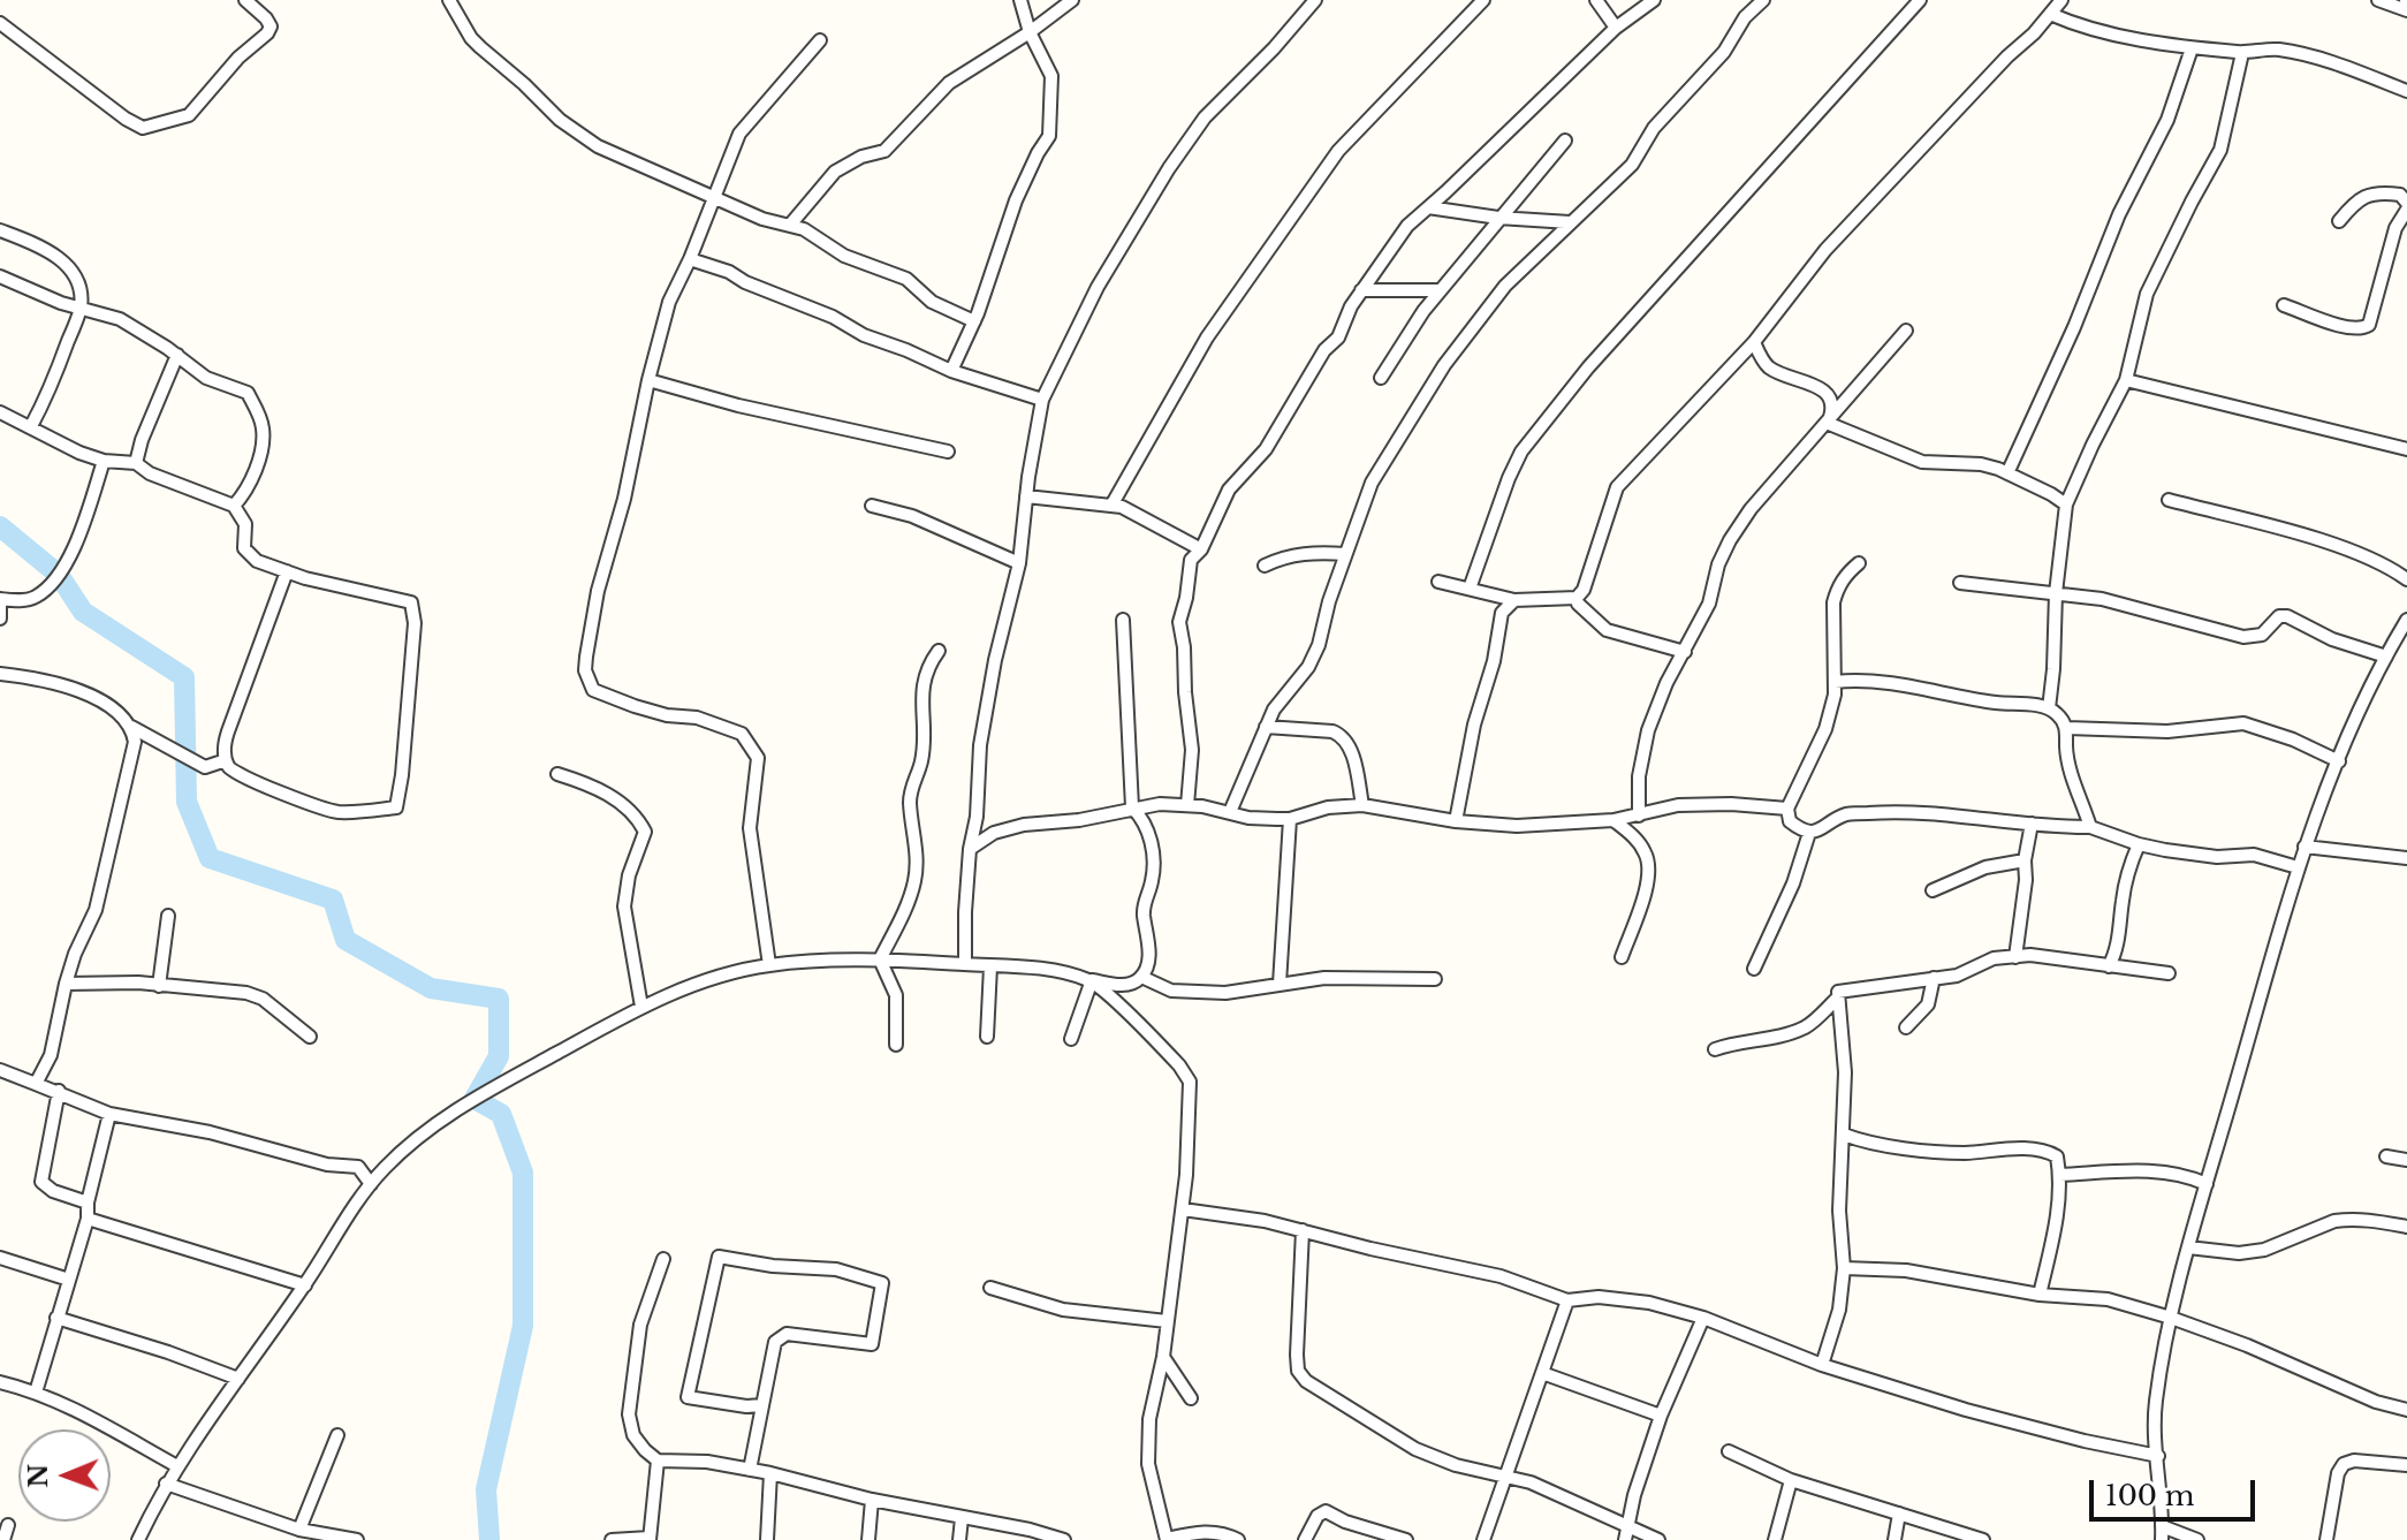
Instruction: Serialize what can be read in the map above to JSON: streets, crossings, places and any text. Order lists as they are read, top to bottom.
{
  "scale_bar": "100 m",
  "north": "left"
}
